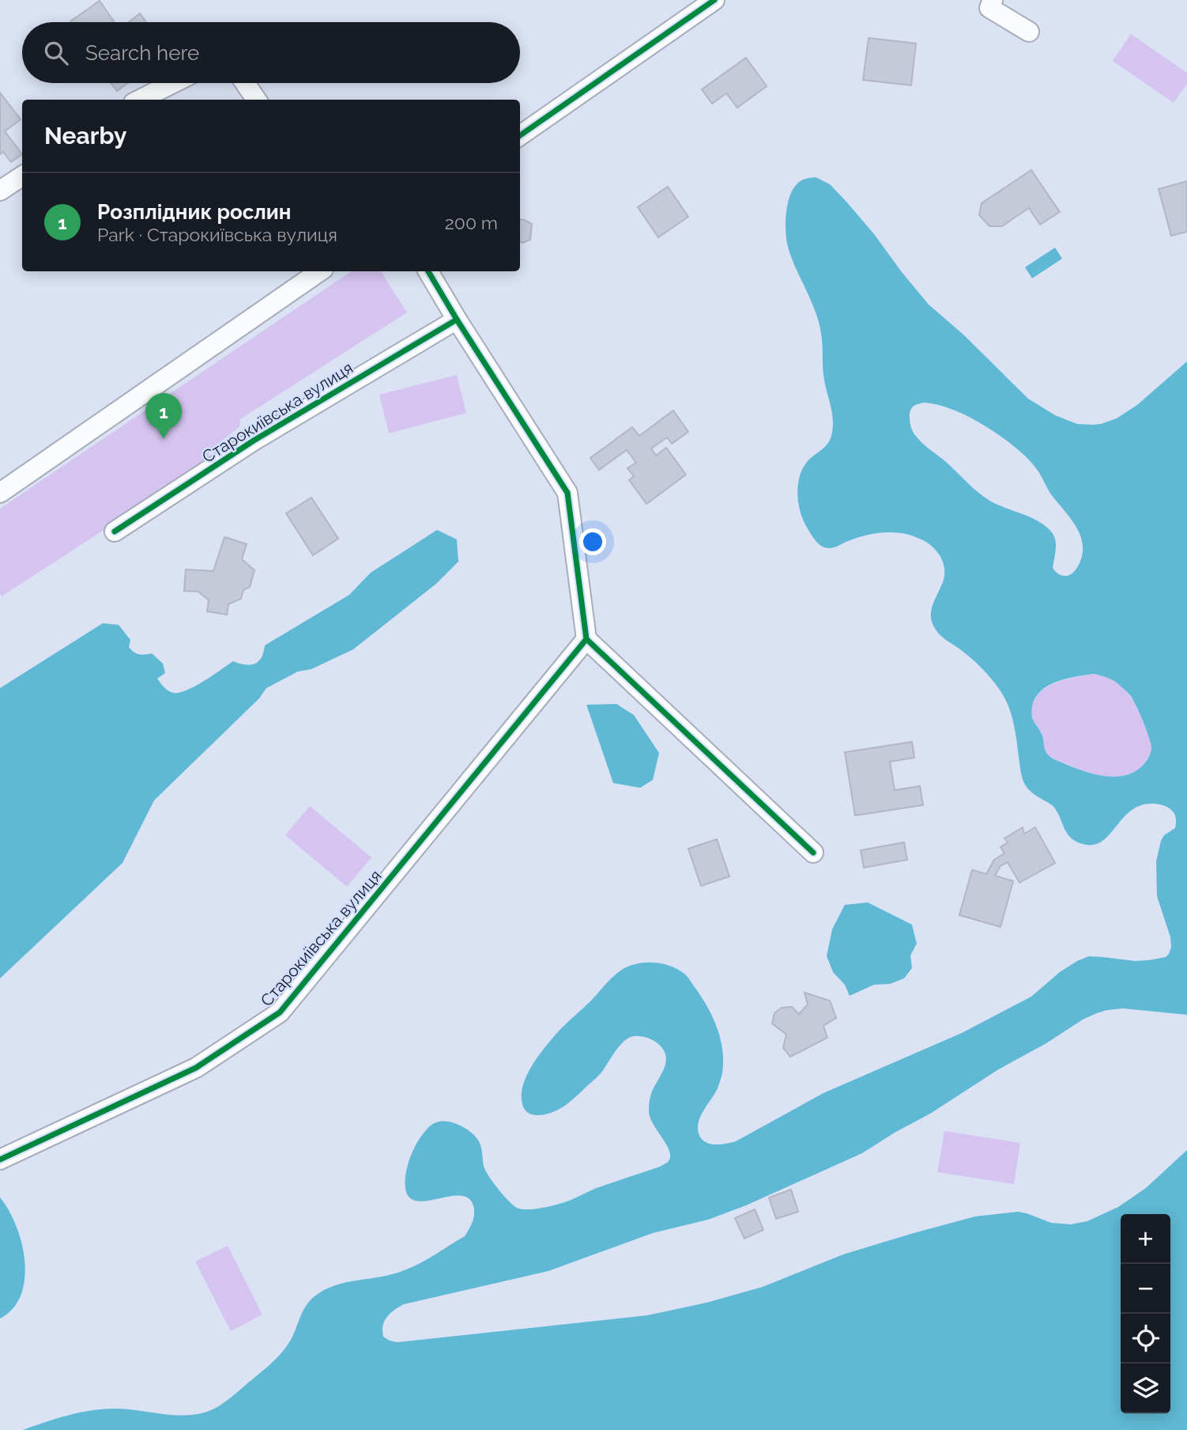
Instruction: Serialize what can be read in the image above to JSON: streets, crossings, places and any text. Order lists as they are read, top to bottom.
{
  "streets": {
    "street": ["Старокиївська вулиця"]
  },
  "page": {
    "search": "Search here",
    "heading": "Nearby",
    "list": [
      {
        "mark": "1",
        "name": "Розплідник рослин",
        "note": "Park · Старокиївська вулиця",
        "value": "200 m"
      }
    ],
    "pins": "1",
    "map_buttons": ["+", "−"]
  }
}
